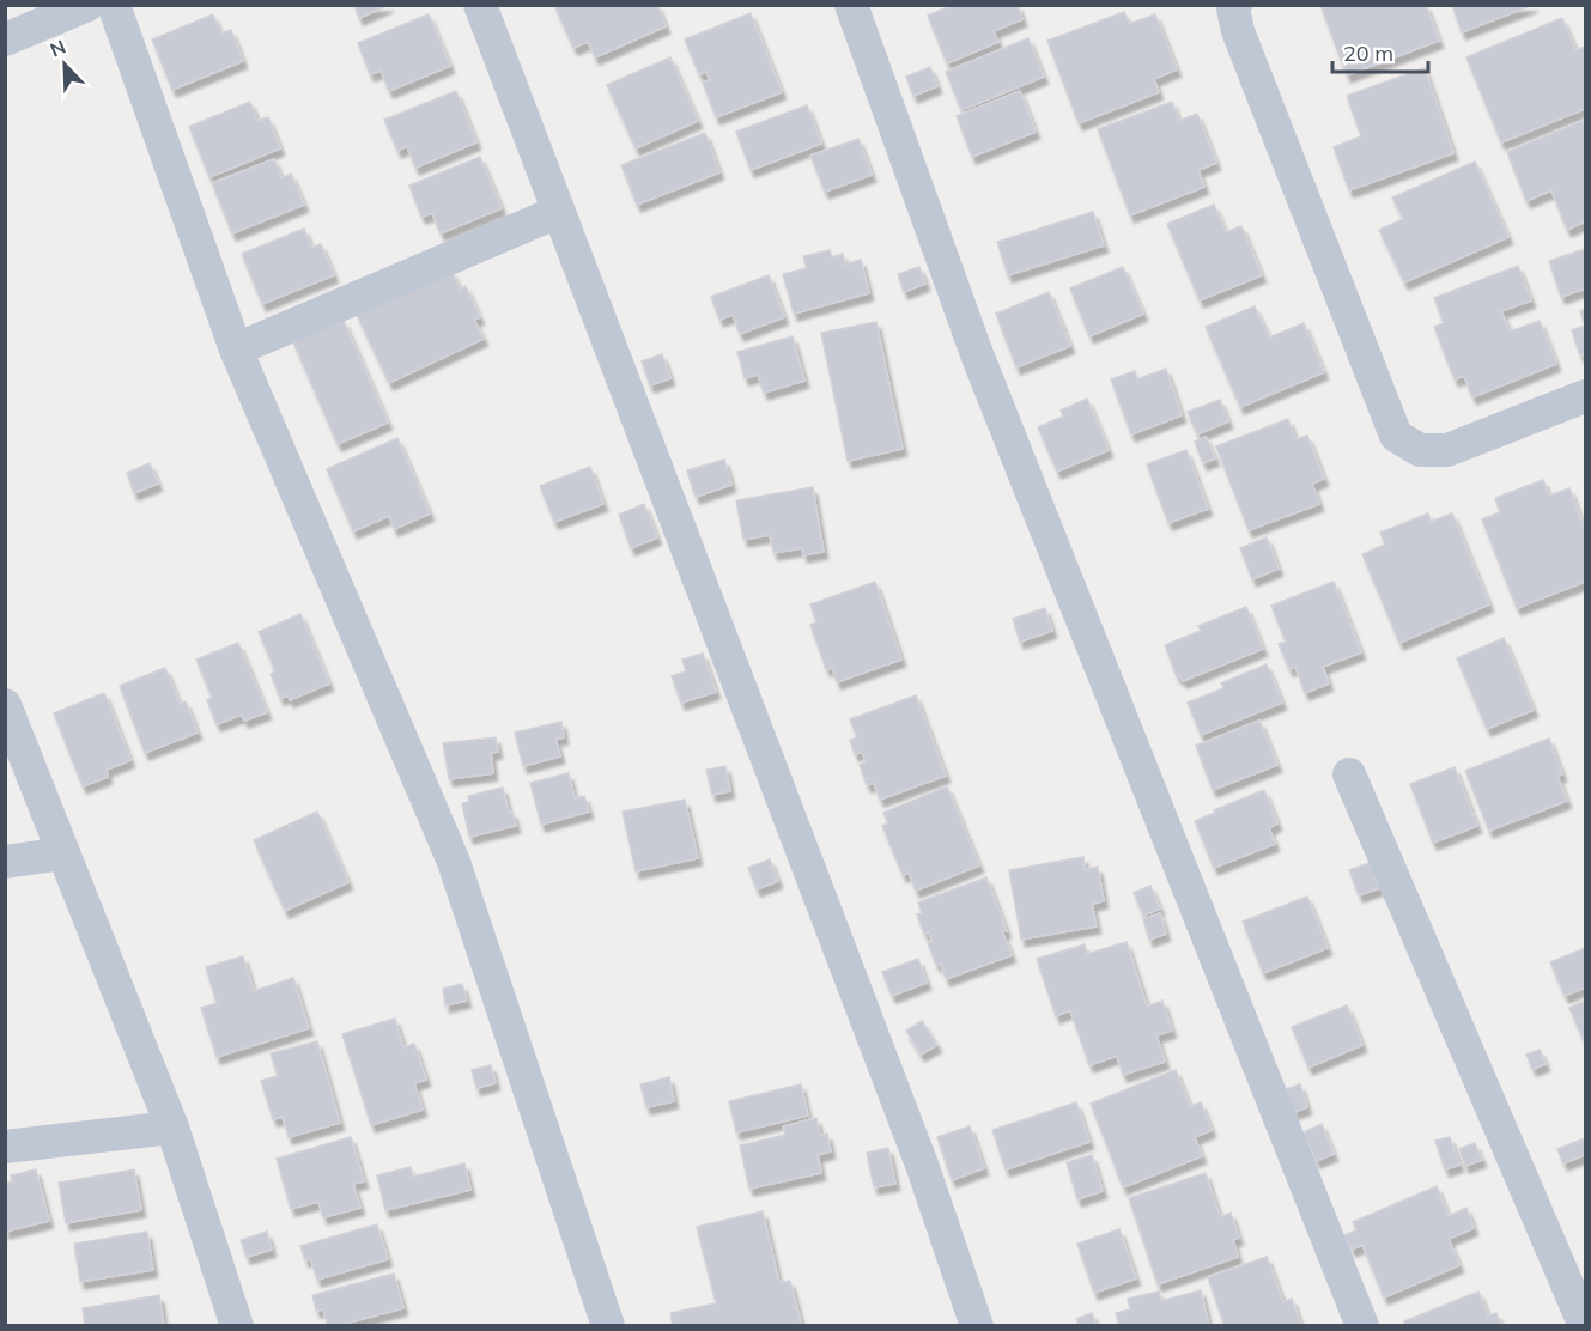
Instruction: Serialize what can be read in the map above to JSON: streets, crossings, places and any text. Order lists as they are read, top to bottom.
{
  "scale_bar": "20 m",
  "north": "top left"
}
